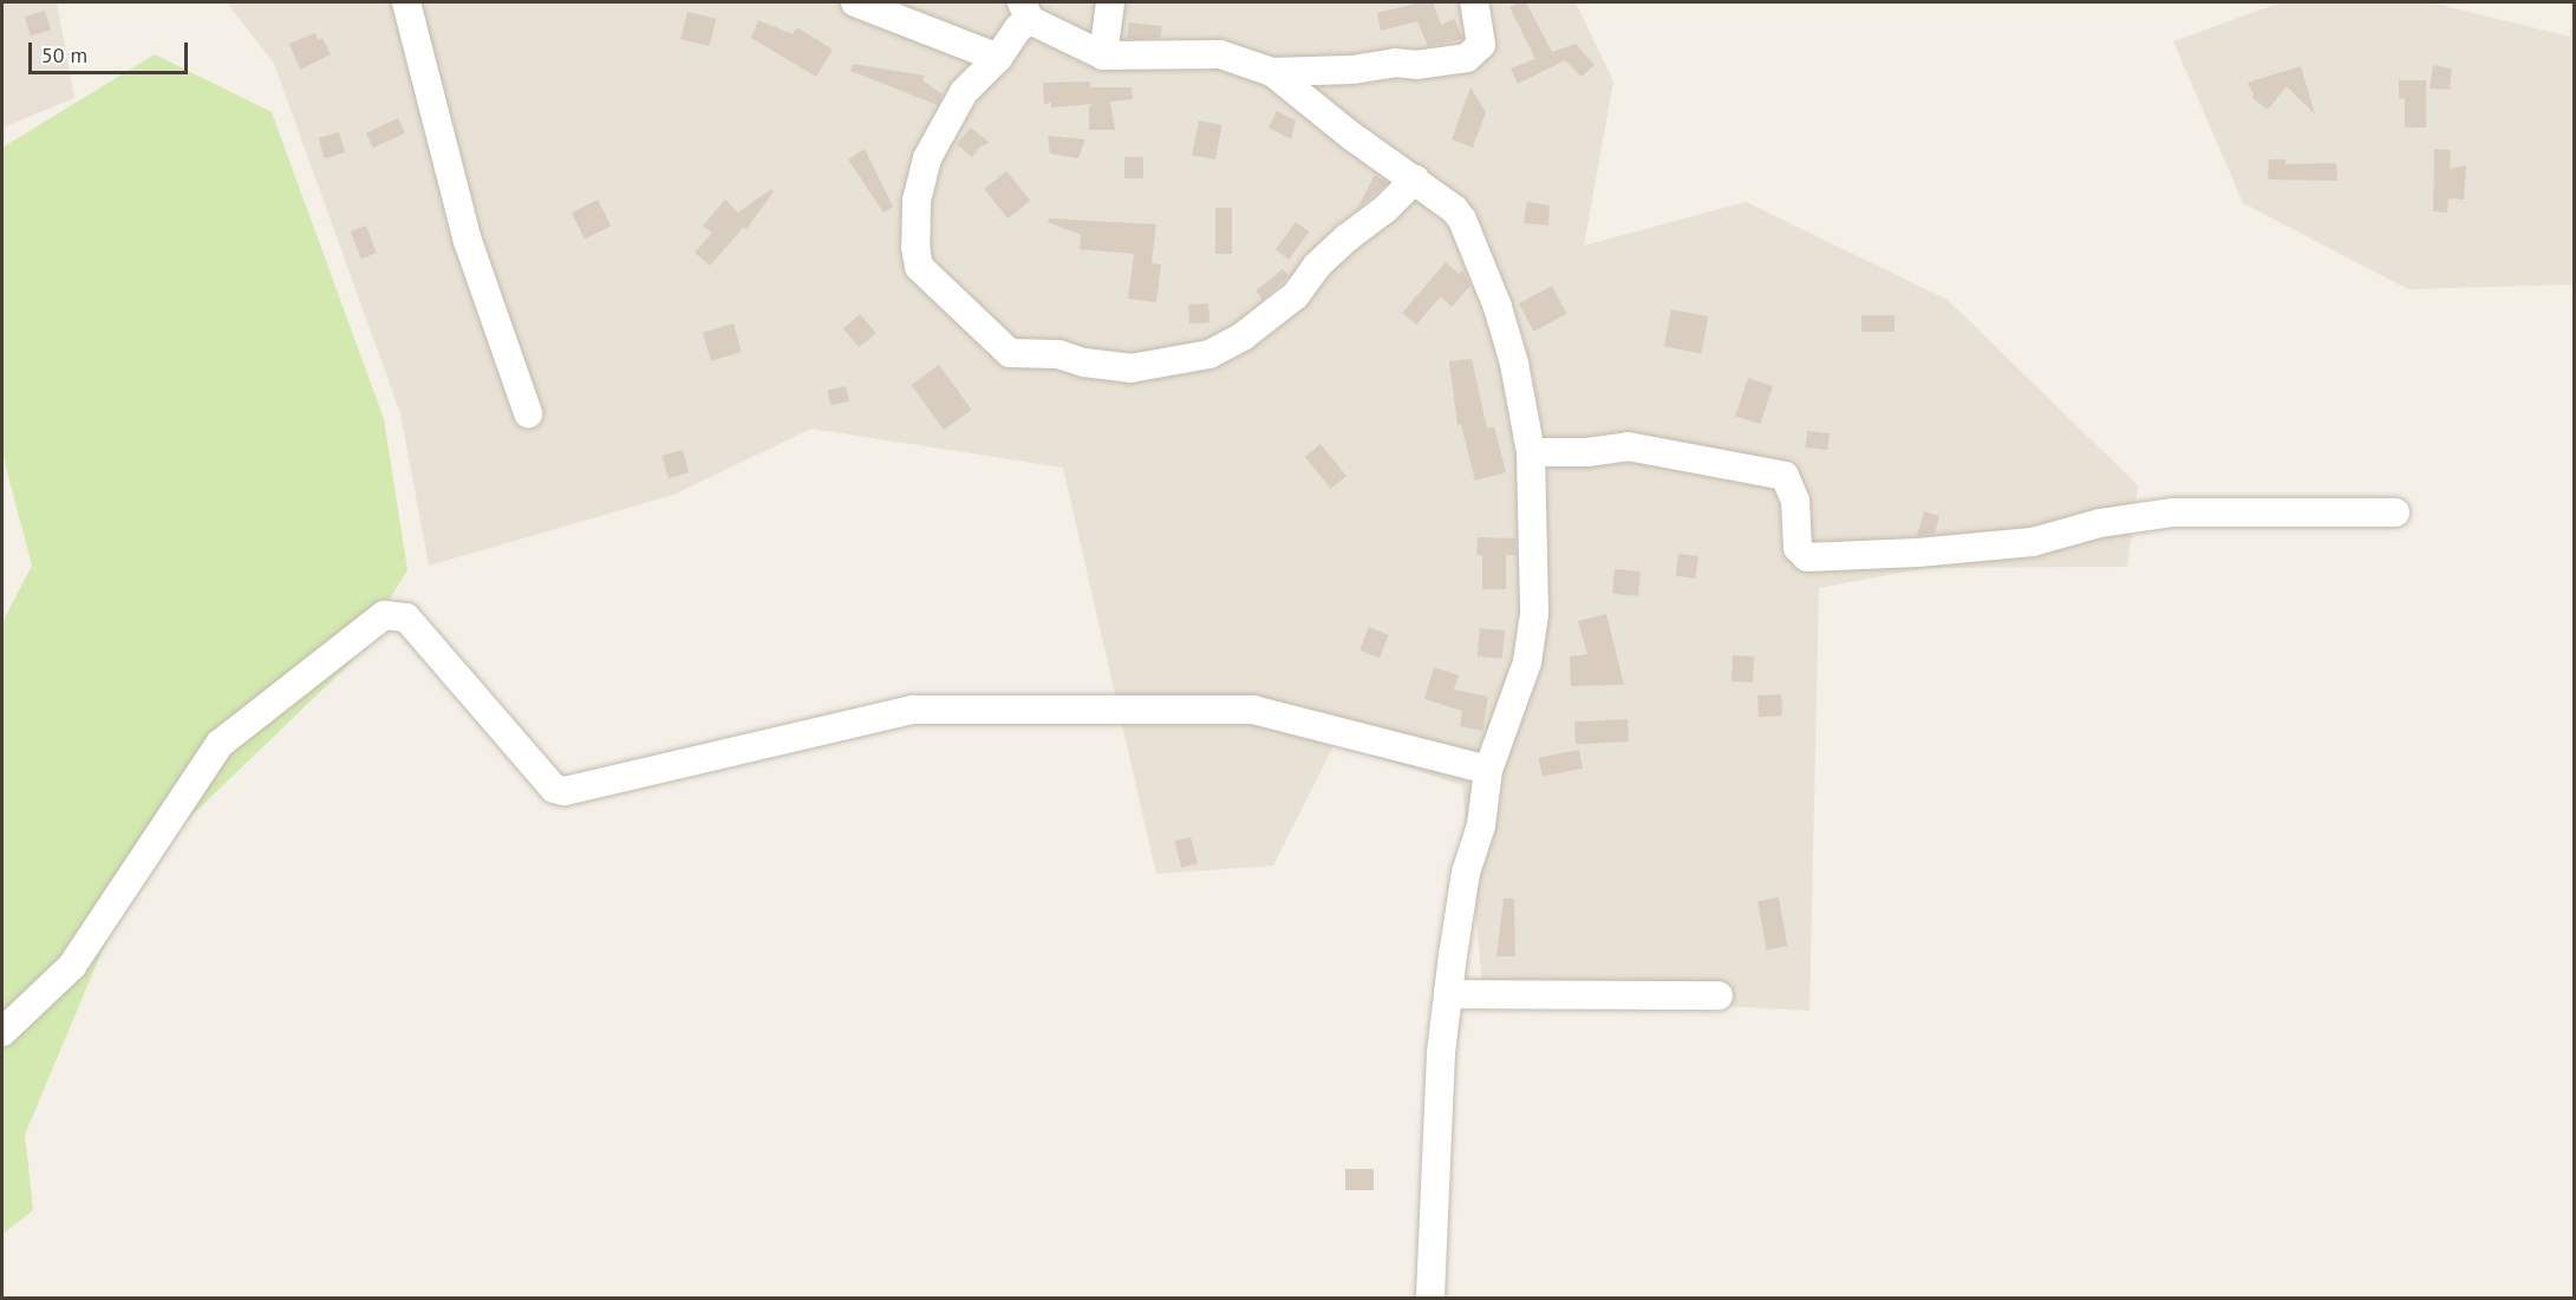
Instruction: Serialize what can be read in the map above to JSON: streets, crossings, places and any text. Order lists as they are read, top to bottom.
{
  "scale_bar": "50 m"
}
